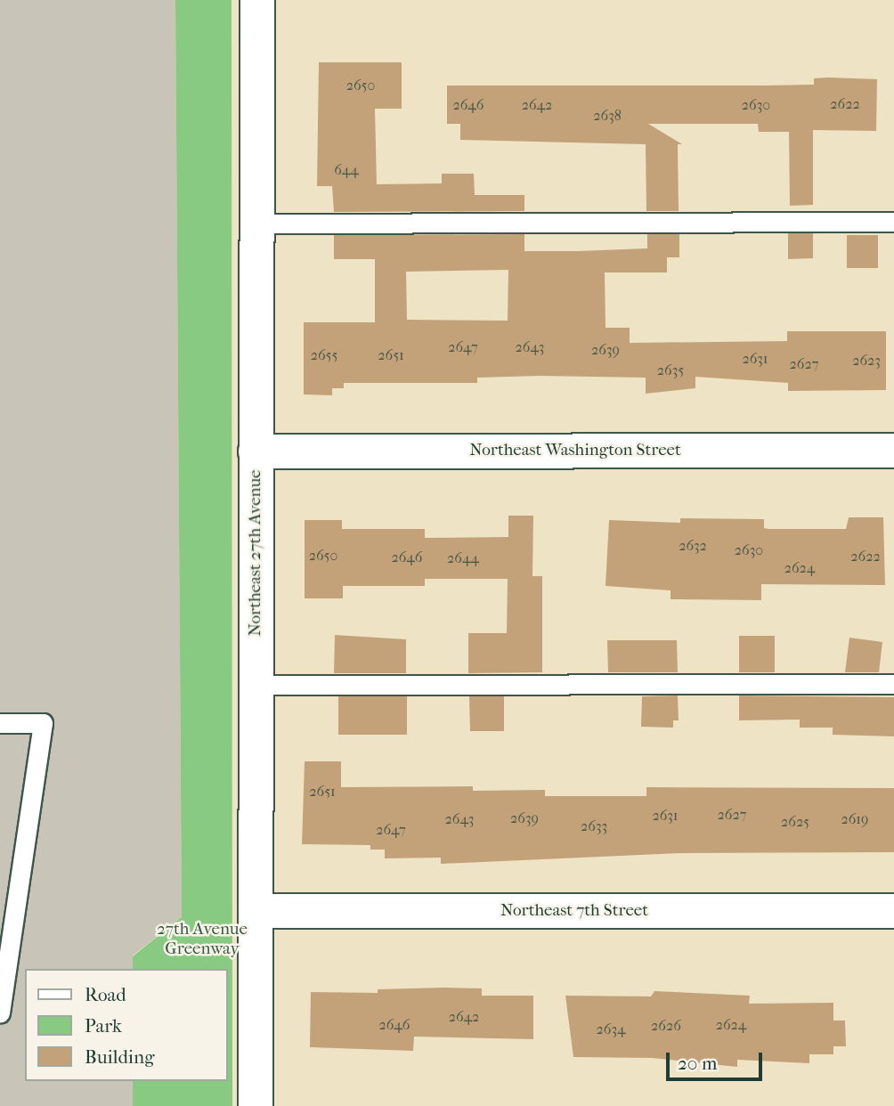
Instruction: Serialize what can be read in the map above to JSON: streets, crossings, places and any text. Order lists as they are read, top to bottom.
{
  "streets": {
    "street": ["Northeast Washington Street", "Northeast 27th Avenue", "Northeast 7th Street"]
  },
  "crossings": [
    ["Northeast Washington Street", "Northeast 27th Avenue"],
    ["Northeast 27th Avenue", "Northeast 7th Street"]
  ],
  "parks": ["27th Avenue Greenway"],
  "house_numbers": [
    "2650",
    "2622",
    "2646",
    "2642",
    "2630",
    "2638",
    "644",
    "2647",
    "2643",
    "2639",
    "2655",
    "2651",
    "2631",
    "2623",
    "2627",
    "2635",
    "2632",
    "2630",
    "2650",
    "2622",
    "2646",
    "2644",
    "2624",
    "2651",
    "2627",
    "2631",
    "2639",
    "2643",
    "2619",
    "2625",
    "2633",
    "2647",
    "2642",
    "2646",
    "2624",
    "2626",
    "2634"
  ],
  "legend": ["Road", "Park", "Building"],
  "scale_bar": "20 m"
}
